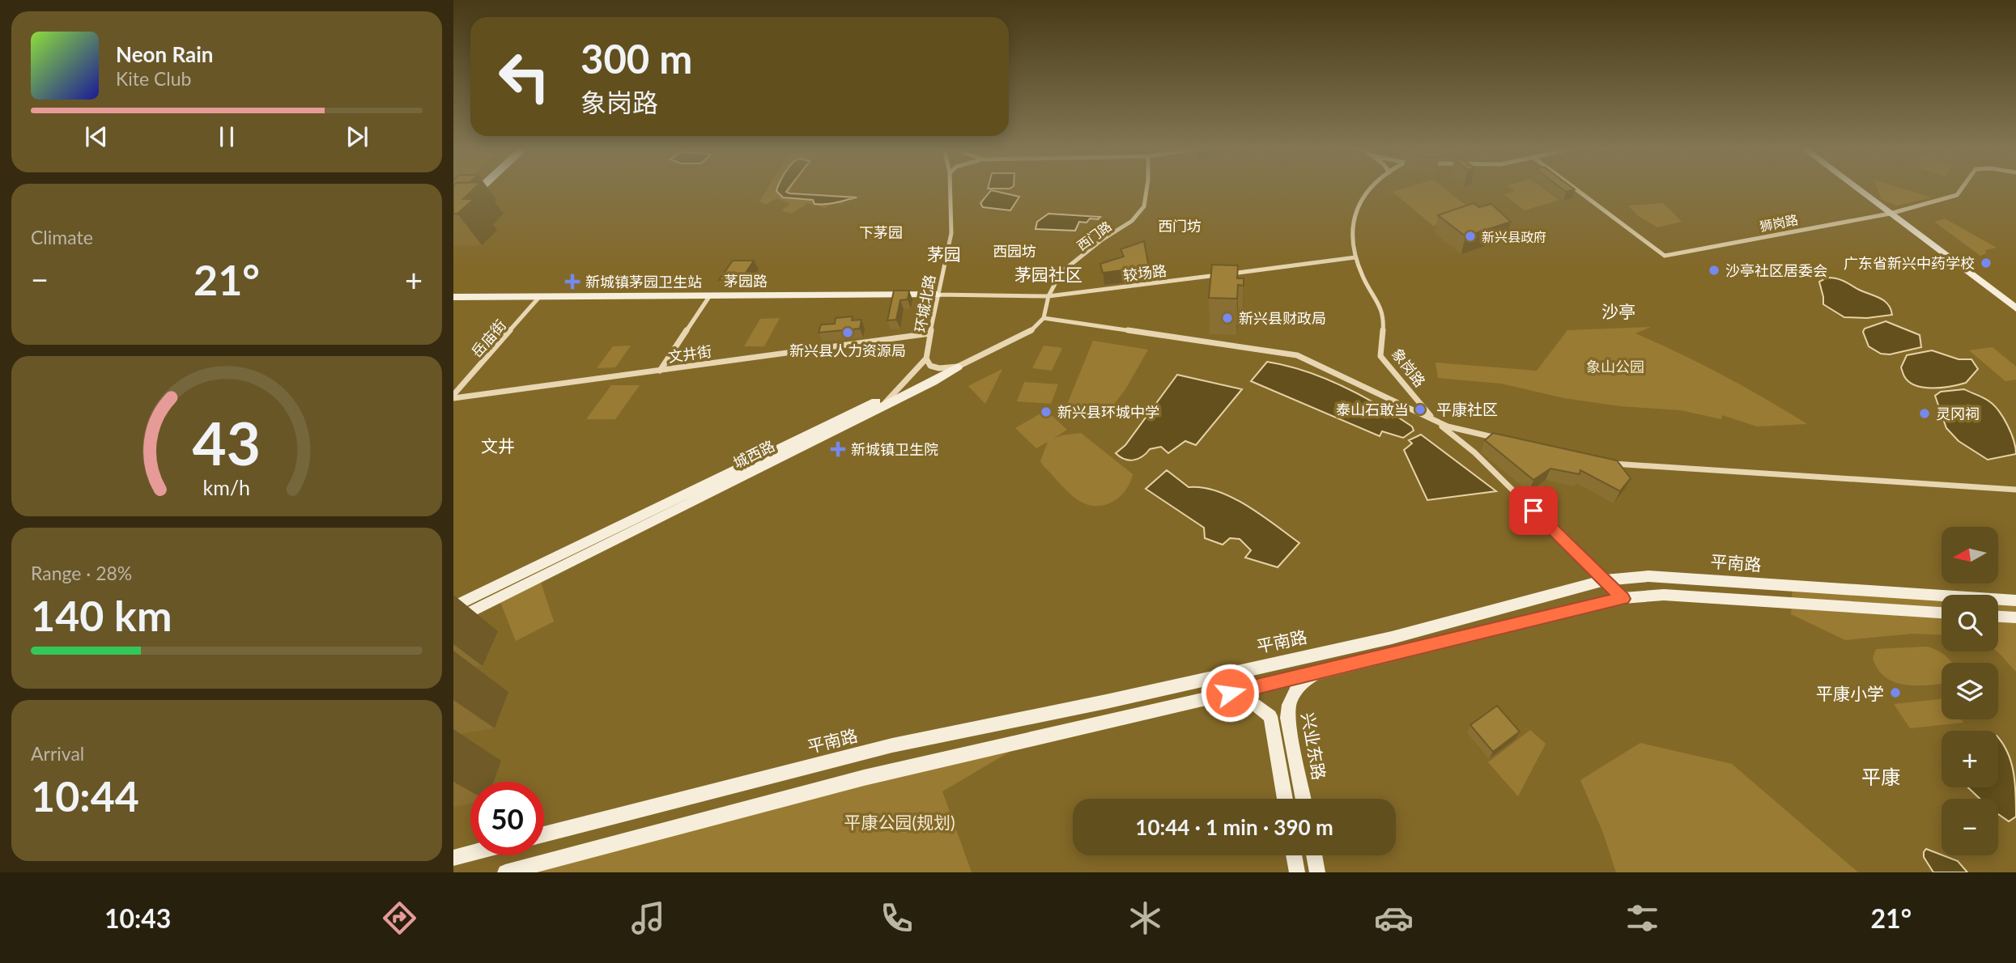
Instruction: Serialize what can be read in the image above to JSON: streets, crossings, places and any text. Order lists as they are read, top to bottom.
{
  "streets": {
    "main road": [
      "茅园路",
      "城西路",
      "平南路",
      "兴业东路"
    ],
    "street": [
      "狮岗路",
      "西门路",
      "较场路",
      "环城北路",
      "岳庙街",
      "文井街",
      "象岗路"
    ]
  },
  "crossings": [
    ["西门路", "较场路"],
    ["较场路", "茅园路"],
    ["较场路", "环城北路"],
    ["较场路", "象岗路"],
    ["茅园路", "环城北路"],
    ["茅园路", "岳庙街"],
    ["环城北路", "文井街"],
    ["岳庙街", "文井街"],
    ["象岗路", "平南路"]
  ],
  "districts": [
    "西门坊",
    "下茅园",
    "西园坊",
    "茅园",
    "茅园社区",
    "沙亭",
    "平康社区",
    "文井",
    "平康"
  ],
  "parks": ["象山公园", "平康公园(规划)"],
  "places": {
    "other": [
      "新兴县政府",
      "广东省新兴中药学校",
      "沙亭社区居委会",
      "新兴县财政局",
      "新兴县人力资源局",
      "泰山石敢当",
      "新兴县环城中学",
      "灵冈祠",
      "平康小学"
    ],
    "health": ["新城镇茅园卫生站", "新城镇卫生院"]
  },
  "north": "left",
  "page": {
    "turn": ["300 m", "象岗路"],
    "song": ["Neon Rain", "Kite Club"],
    "tile": [
      "Climate",
      ["Range · 28%", "140 km"],
      ["Arrival", "10:44"]
    ],
    "heat": ["−", "21°", "+"],
    "map_buttons": ["+", "−"],
    "limit": "50",
    "trip": "10:44 · 1 min · 390 m",
    "tabs": ["10:43", "21°"],
    "gauge": ["43", "km/h"]
  }
}
